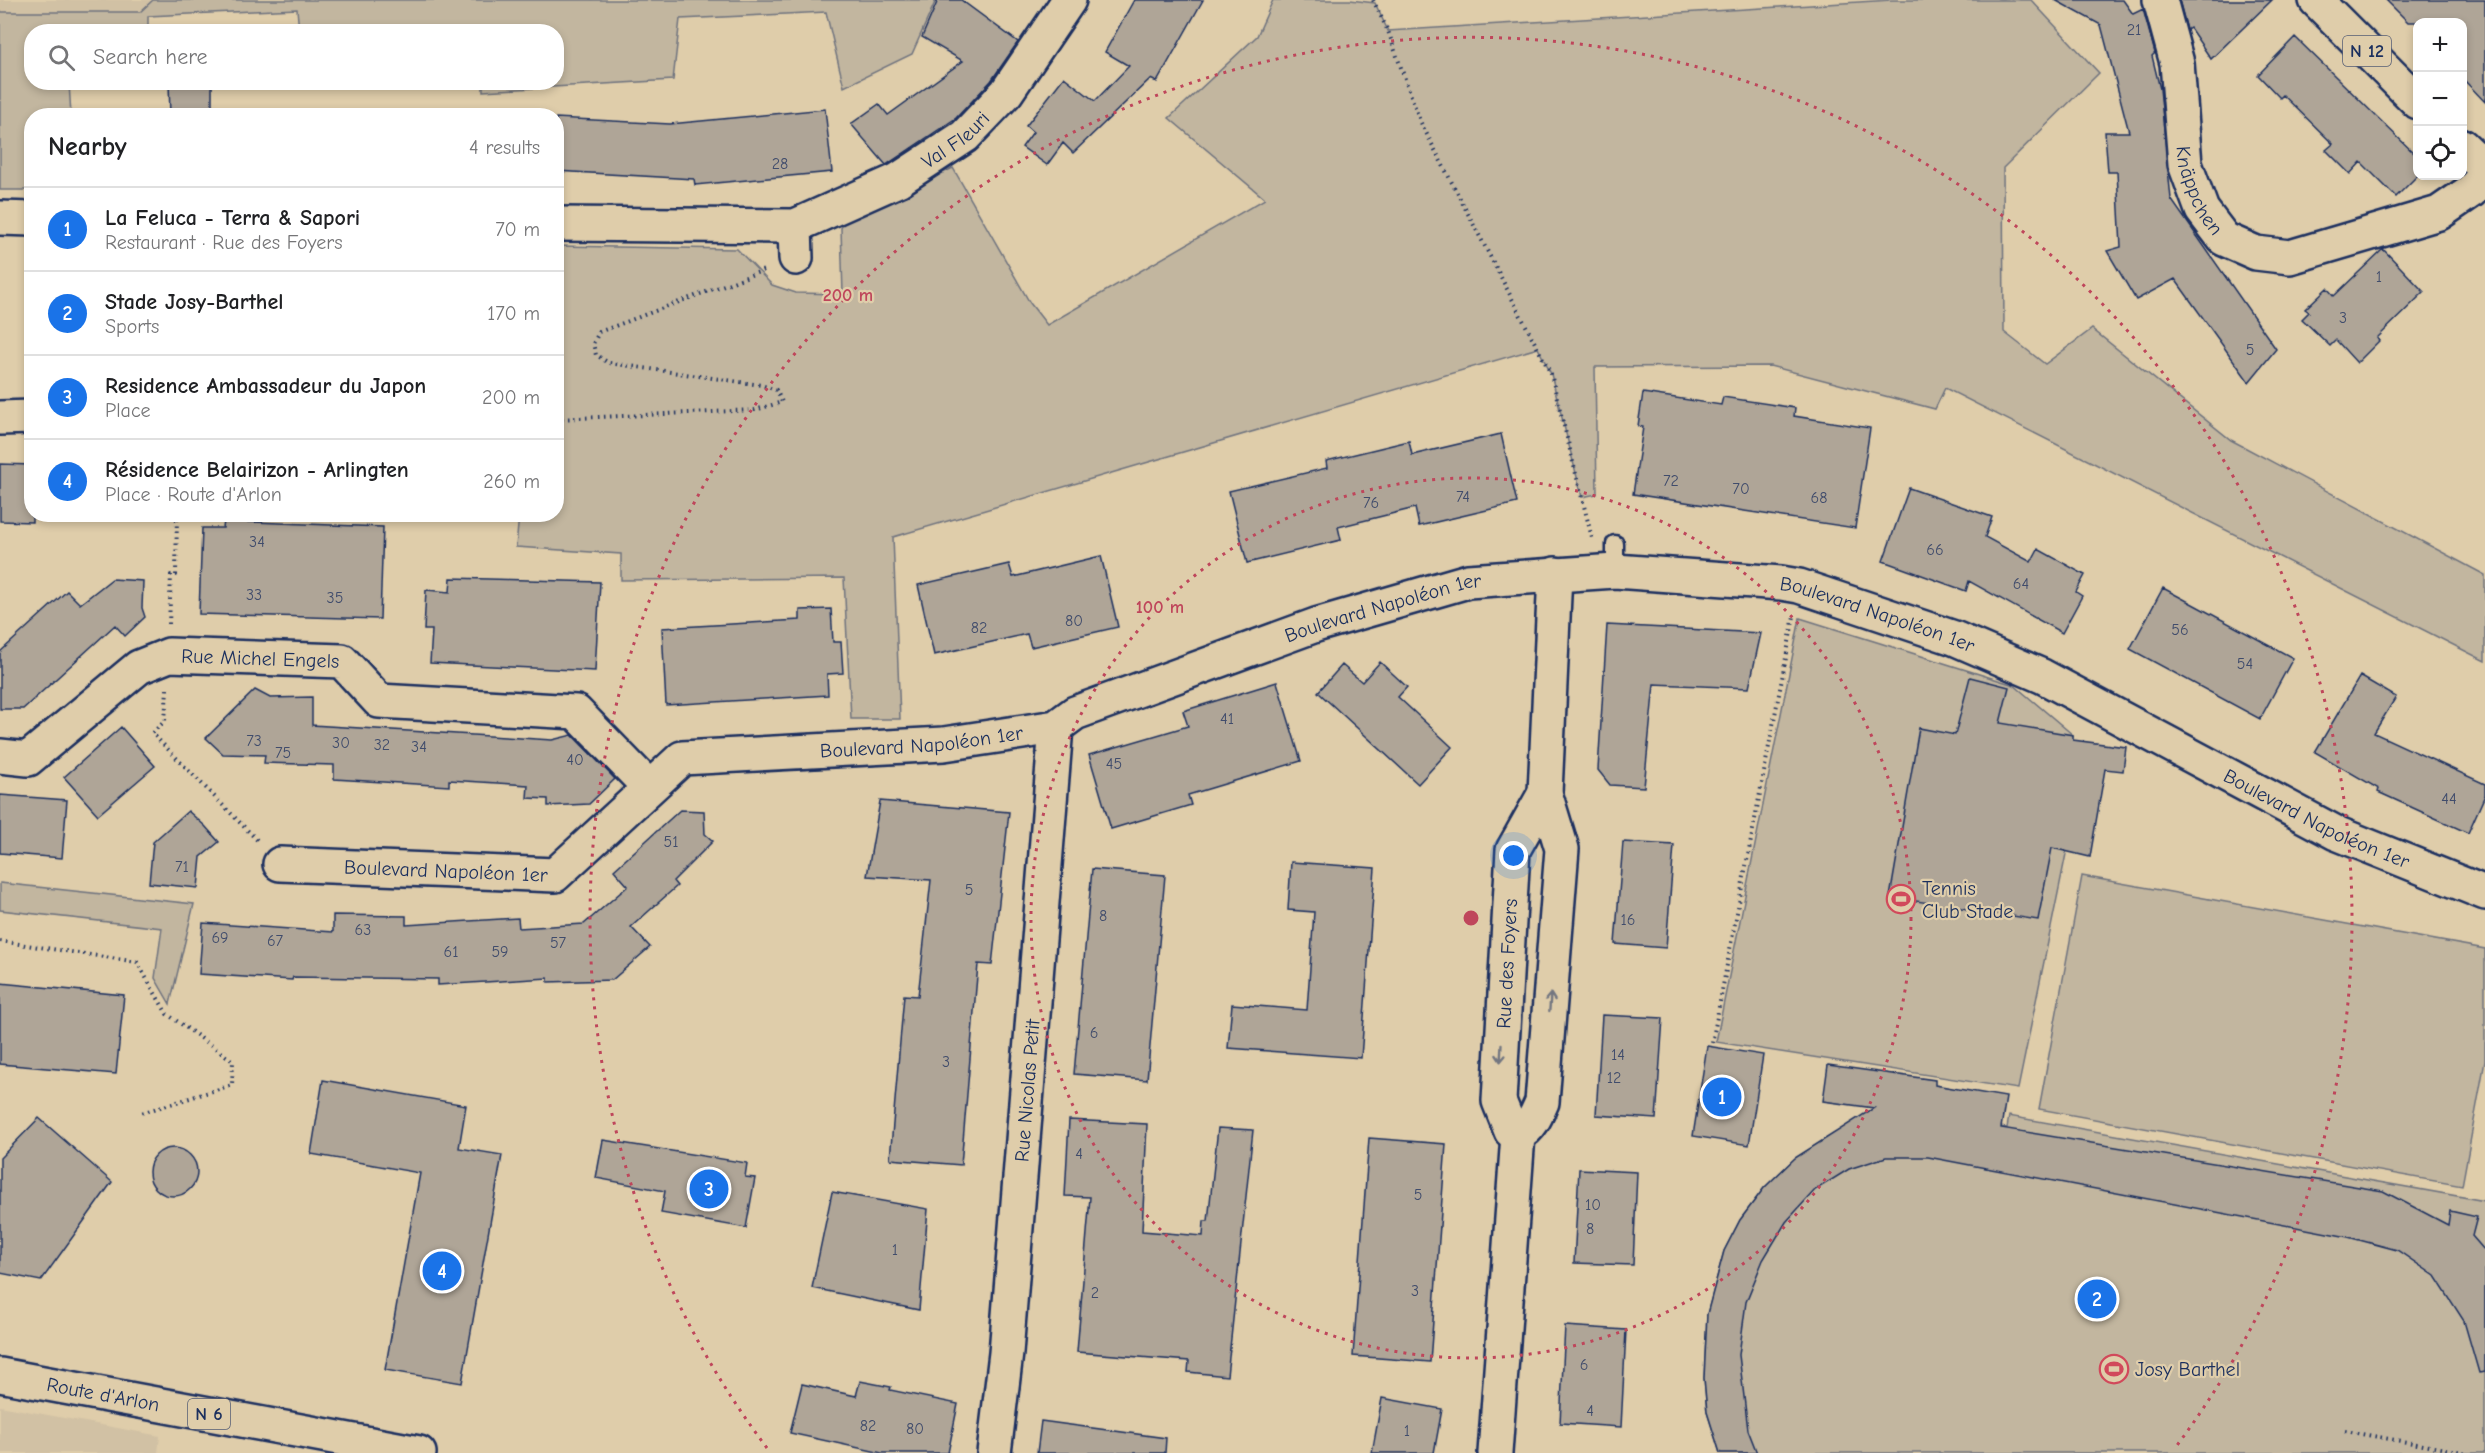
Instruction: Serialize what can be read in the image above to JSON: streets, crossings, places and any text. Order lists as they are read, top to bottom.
{
  "streets": {
    "street": [
      "N 12",
      "Val Fleuri",
      "Knäppchen",
      "Boulevard Napoléon 1er",
      "Rue Michel Engels",
      "Rue des Foyers",
      "Rue Nicolas Petit",
      "Route d'Arlon",
      "N 6"
    ]
  },
  "crossings": [
    ["Boulevard Napoléon 1er", "Rue Michel Engels"],
    ["Boulevard Napoléon 1er", "Rue des Foyers"],
    ["Boulevard Napoléon 1er", "Rue Nicolas Petit"]
  ],
  "places": {
    "sports": ["Tennis Club Stade", "Josy Barthel"]
  },
  "house_numbers": [
    "21",
    "28",
    "1",
    "3",
    "5",
    "72",
    "70",
    "74",
    "68",
    "76",
    "34",
    "66",
    "64",
    "33",
    "35",
    "80",
    "82",
    "56",
    "54",
    "41",
    "73",
    "30",
    "32",
    "34",
    "75",
    "40",
    "45",
    "44",
    "51",
    "71",
    "5",
    "8",
    "16",
    "63",
    "69",
    "67",
    "57",
    "61",
    "59",
    "6",
    "14",
    "3",
    "12",
    "4",
    "5",
    "10",
    "8",
    "1",
    "3",
    "2",
    "6",
    "4",
    "82",
    "80",
    "1"
  ],
  "page": {
    "map_buttons": ["+", "−"],
    "search": "Search here",
    "heading": ["Nearby", "4 results"],
    "list": [
      {
        "mark": "1",
        "name": "La Feluca - Terra & Sapori",
        "note": "Restaurant · Rue des Foyers",
        "value": "70 m"
      },
      {
        "mark": "2",
        "name": "Stade Josy-Barthel",
        "note": "Sports",
        "value": "170 m"
      },
      {
        "mark": "3",
        "name": "Residence Ambassadeur du Japon",
        "note": "Place",
        "value": "200 m"
      },
      {
        "mark": "4",
        "name": "Résidence Belairizon - Arlingten",
        "note": "Place · Route d'Arlon",
        "value": "260 m"
      }
    ],
    "pins": [
      "1",
      "3",
      "4",
      "2"
    ]
  },
  "rings": ["200 m", "100 m"]
}
